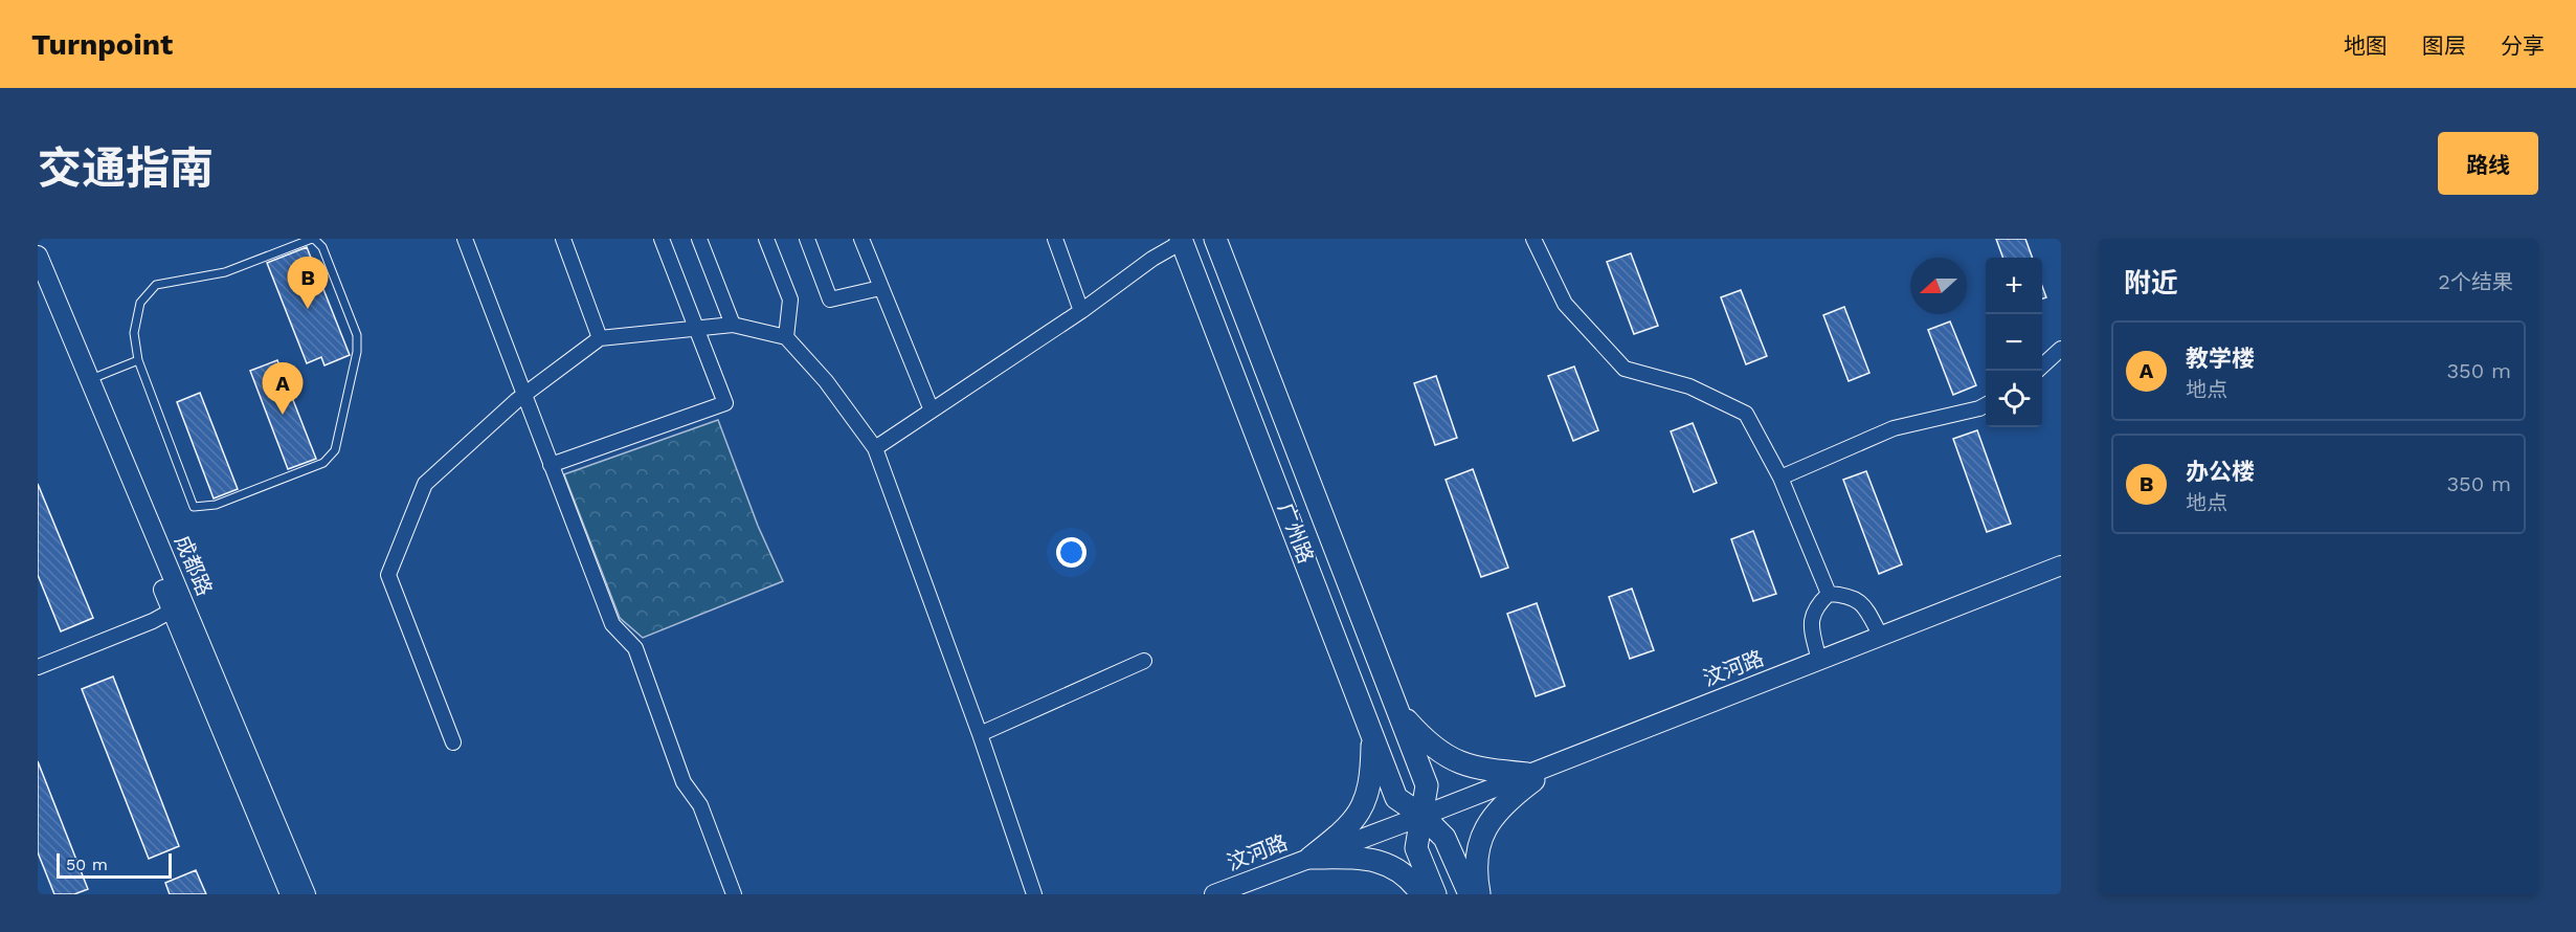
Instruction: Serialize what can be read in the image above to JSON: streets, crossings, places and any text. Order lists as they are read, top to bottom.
{
  "streets": {
    "main road": ["广州路"],
    "street": ["成都路", "汶河路"]
  },
  "crossings": [
    ["广州路", "汶河路"]
  ],
  "scale_bar": "50 m",
  "north": "left",
  "page": {
    "header": "Turnpoint",
    "nav": ["地图", "图层", "分享"],
    "title": "交通指南",
    "buttons": "路线",
    "heading": ["附近", "2个结果"],
    "pins": ["B", "A"],
    "map_buttons": ["+", "−"],
    "list": [
      {
        "mark": "A",
        "name": "教学楼",
        "note": "地点",
        "value": "350 m"
      },
      {
        "mark": "B",
        "name": "办公楼",
        "note": "地点",
        "value": "350 m"
      }
    ],
    "scale": "50 m"
  }
}
